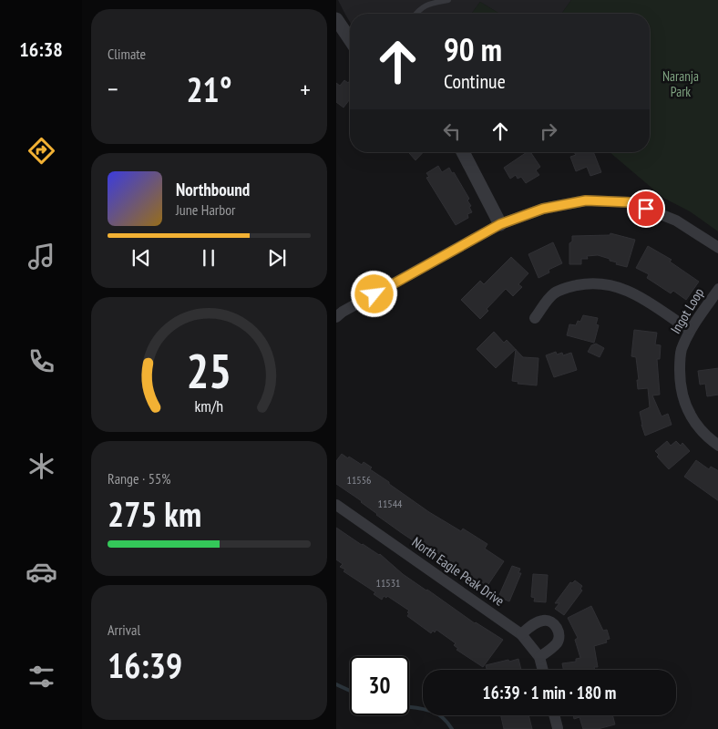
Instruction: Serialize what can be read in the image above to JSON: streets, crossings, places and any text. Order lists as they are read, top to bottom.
{
  "streets": {
    "street": ["Ingot Loop", "North Eagle Peak Drive"]
  },
  "parks": ["Naranja Park"],
  "house_numbers": ["11556", "11544", "11531"],
  "page": {
    "tabs": "16:38",
    "tile": [
      "Climate",
      ["Range · 55%", "275 km"],
      ["Arrival", "16:39"]
    ],
    "turn": ["90 m", "Continue"],
    "heat": ["−", "21°", "+"],
    "song": ["Northbound", "June Harbor"],
    "limit": "30",
    "trip": "16:39 · 1 min · 180 m",
    "gauge": ["25", "km/h"]
  }
}
